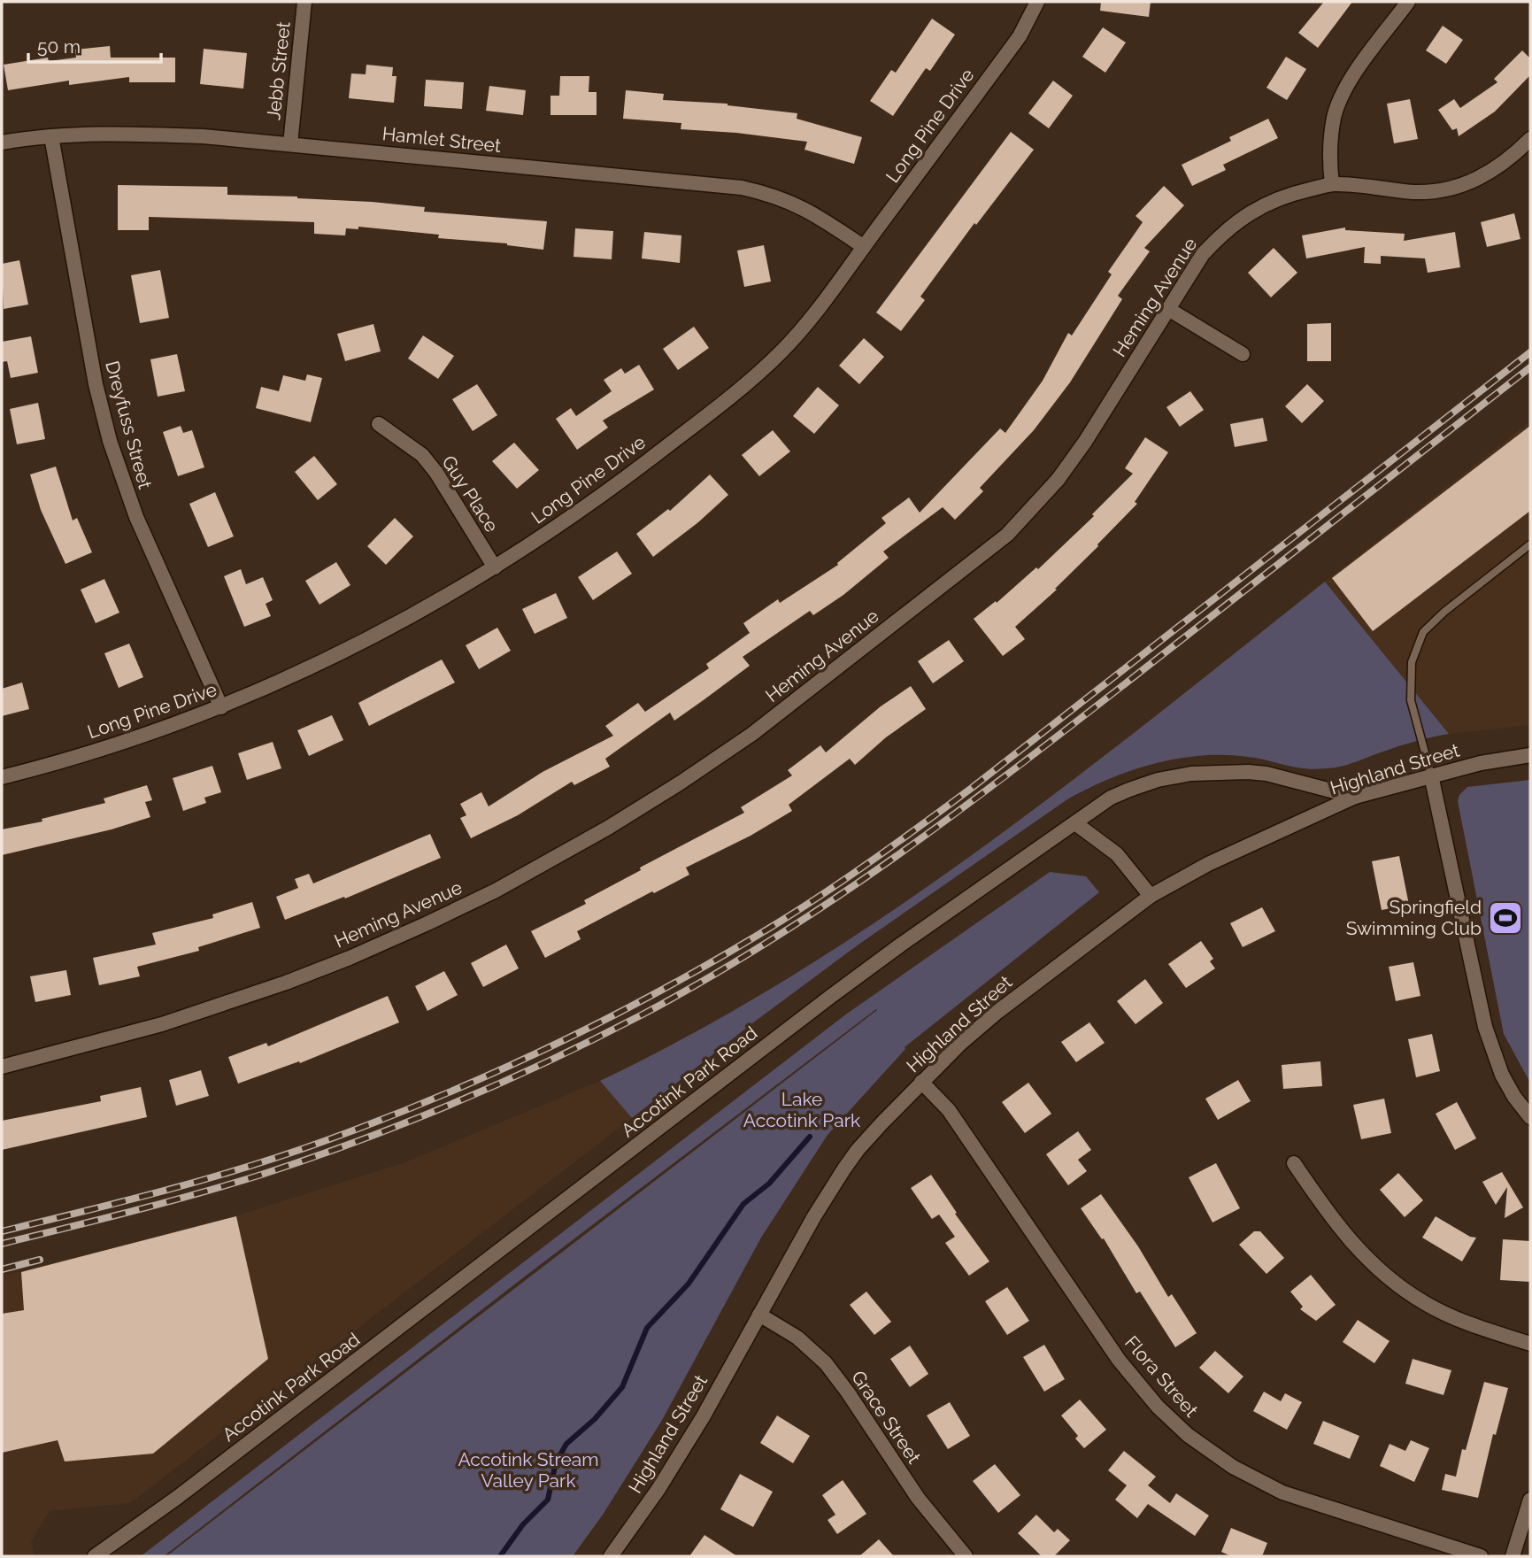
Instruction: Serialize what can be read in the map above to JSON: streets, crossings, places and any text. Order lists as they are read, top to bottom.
{
  "streets": {
    "street": [
      "Jebb Street",
      "Long Pine Drive",
      "Hamlet Street",
      "Heming Avenue",
      "Dreyfuss Street",
      "Guy Place",
      "Highland Street",
      "Accotink Park Road",
      "Flora Street",
      "Grace Street"
    ]
  },
  "crossings": [
    ["Jebb Street", "Hamlet Street"],
    ["Long Pine Drive", "Hamlet Street"],
    ["Long Pine Drive", "Dreyfuss Street"],
    ["Long Pine Drive", "Guy Place"],
    ["Hamlet Street", "Dreyfuss Street"],
    ["Highland Street", "Accotink Park Road"],
    ["Highland Street", "Flora Street"],
    ["Highland Street", "Grace Street"]
  ],
  "parks": ["Lake Accotink Park", "Accotink Stream Valley Park"],
  "places": {
    "sports": ["Springfield Swimming Club"]
  },
  "scale_bar": "50 m"
}
